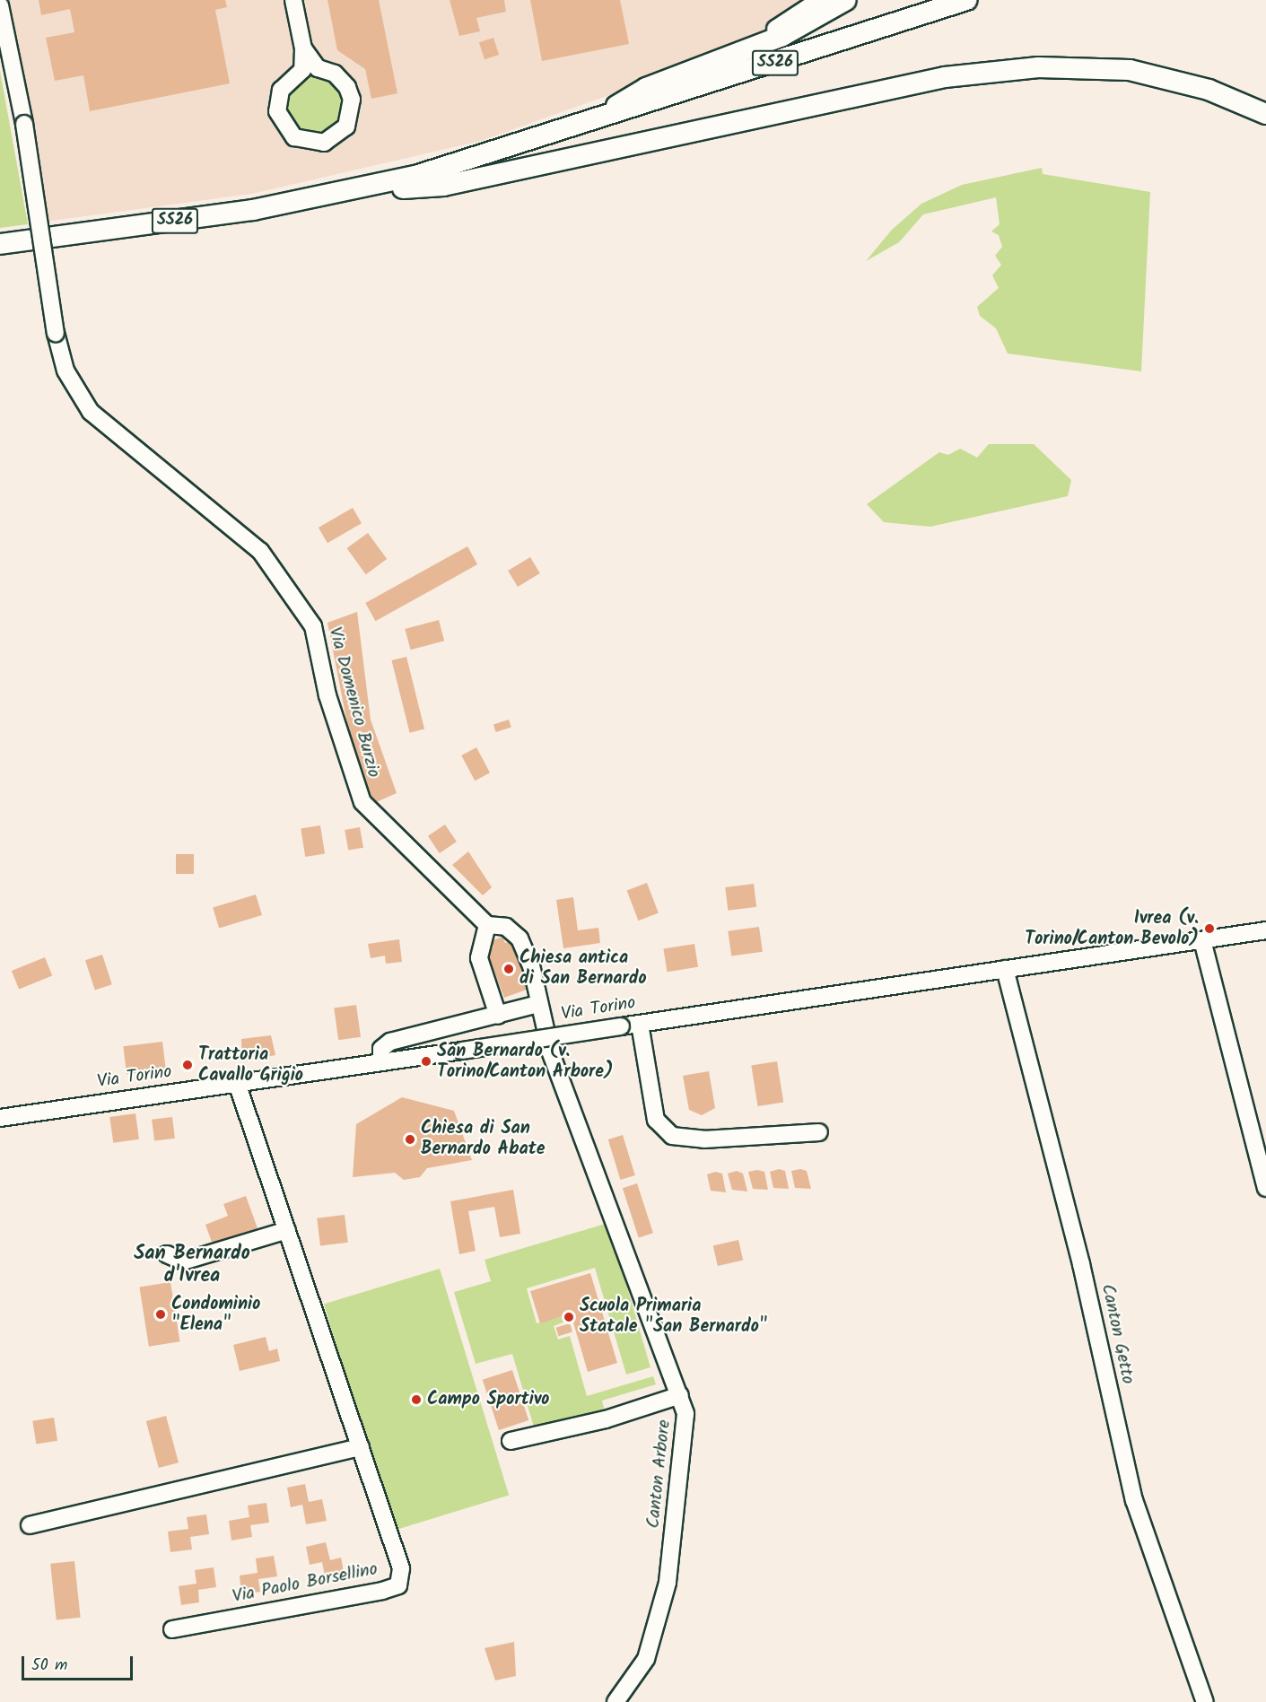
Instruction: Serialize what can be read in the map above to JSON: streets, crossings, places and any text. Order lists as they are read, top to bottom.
{
  "streets": {
    "main road": ["SS26"],
    "street": [
      "Via Domenico Burzio",
      "Via Torino",
      "Canton Getto",
      "Canton Arbore",
      "Via Paolo Borsellino"
    ]
  },
  "crossings": [
    ["Via Domenico Burzio", "Canton Arbore"],
    ["Via Torino", "Canton Getto"],
    ["Via Torino", "Via Paolo Borsellino"]
  ],
  "districts": ["San Bernardo d'Ivrea"],
  "places": [
    "Ivrea (v. Torino/Canton Bevolo)",
    "Chiesa antica di San Bernardo",
    "San Bernardo (v. Torino/Canton Arbore)",
    "Trattoria Cavallo Grigio",
    "Chiesa di San Bernardo Abate",
    "Condominio \"Elena\"",
    "Scuola Primaria Statale \"San Bernardo\"",
    "Campo Sportivo"
  ],
  "scale_bar": "50 m"
}
